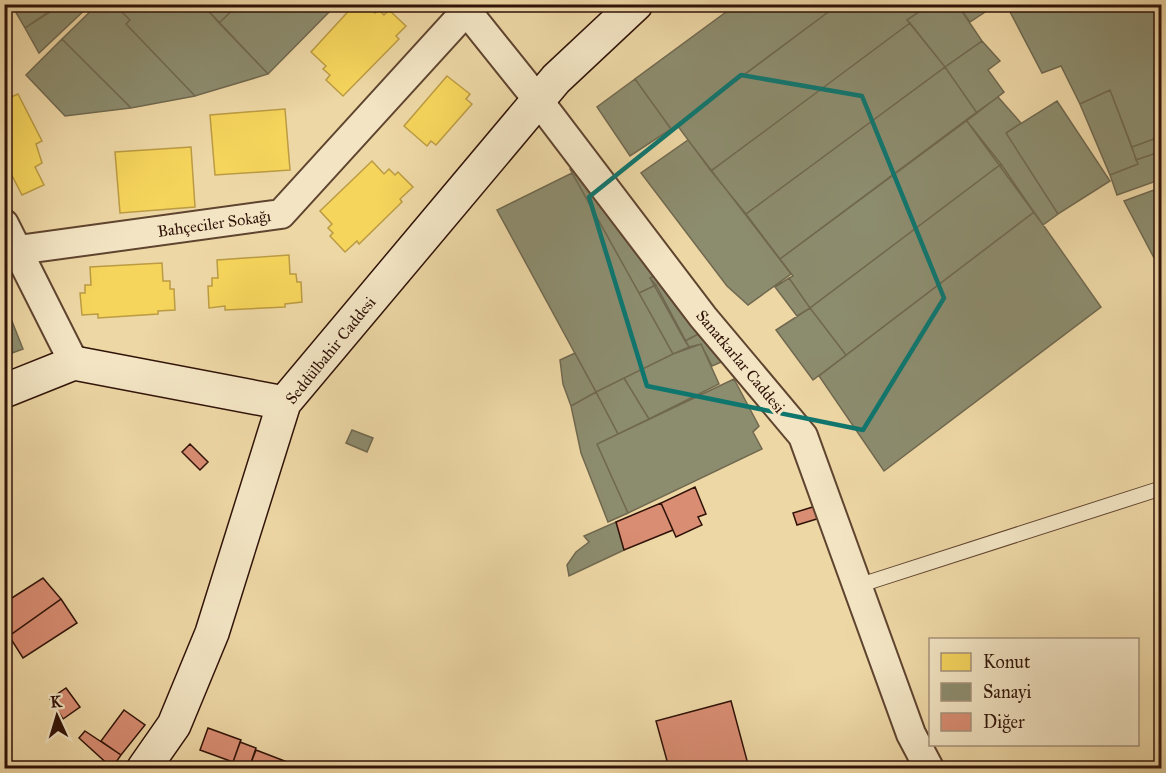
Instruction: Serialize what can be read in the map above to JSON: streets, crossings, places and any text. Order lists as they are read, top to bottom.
{
  "streets": {
    "street": ["Bahçeciler Sokağı", "Seddülbahir Caddesi", "Sanatkarlar Caddesi"]
  },
  "crossings": [
    ["Bahçeciler Sokağı", "Sanatkarlar Caddesi"],
    ["Seddülbahir Caddesi", "Sanatkarlar Caddesi"]
  ],
  "legend": ["Konut", "Sanayi", "Diğer"],
  "north": "top"
}
